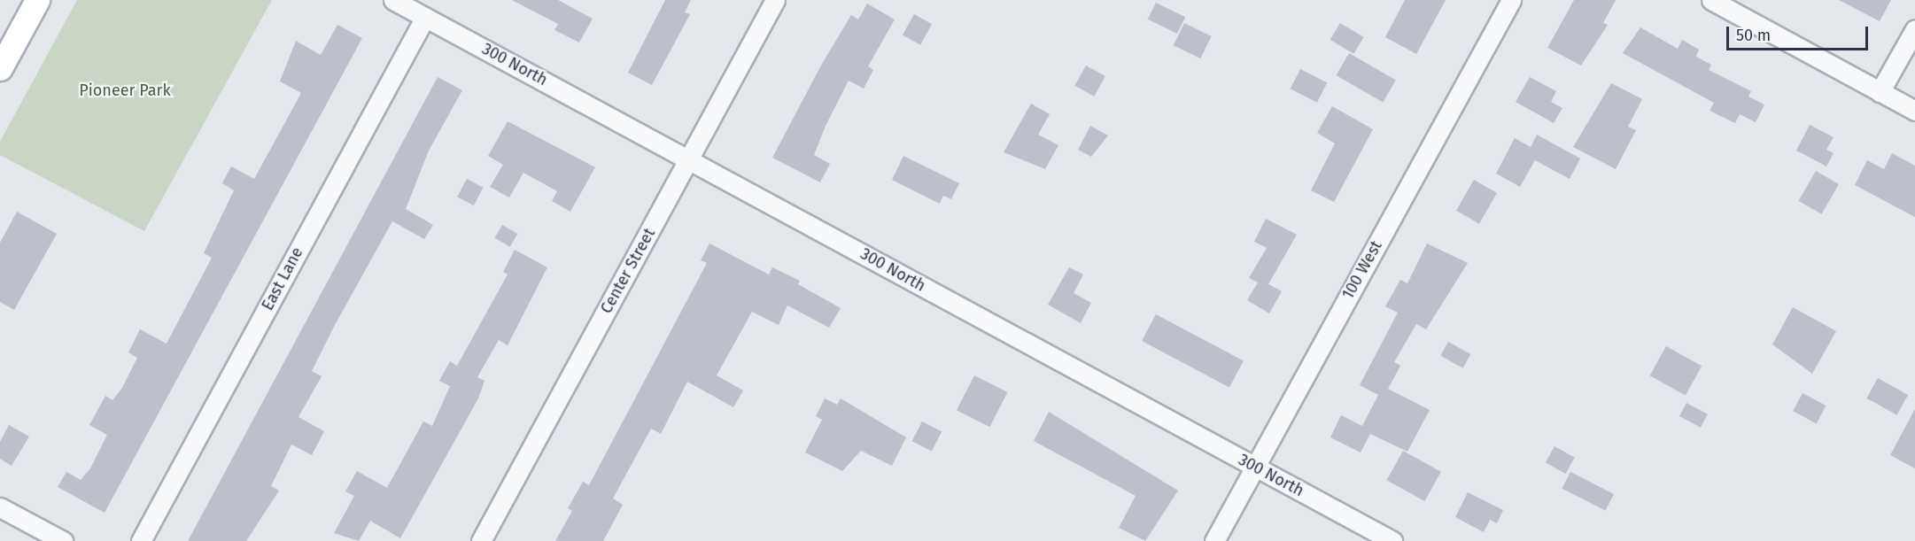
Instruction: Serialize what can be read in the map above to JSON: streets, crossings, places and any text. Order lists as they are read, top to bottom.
{
  "streets": {
    "street": [
      "300 North",
      "100 West",
      "Center Street",
      "East Lane"
    ]
  },
  "crossings": [
    ["300 North", "100 West"],
    ["300 North", "Center Street"],
    ["300 North", "East Lane"]
  ],
  "parks": ["Pioneer Park"],
  "scale_bar": "50 m"
}
